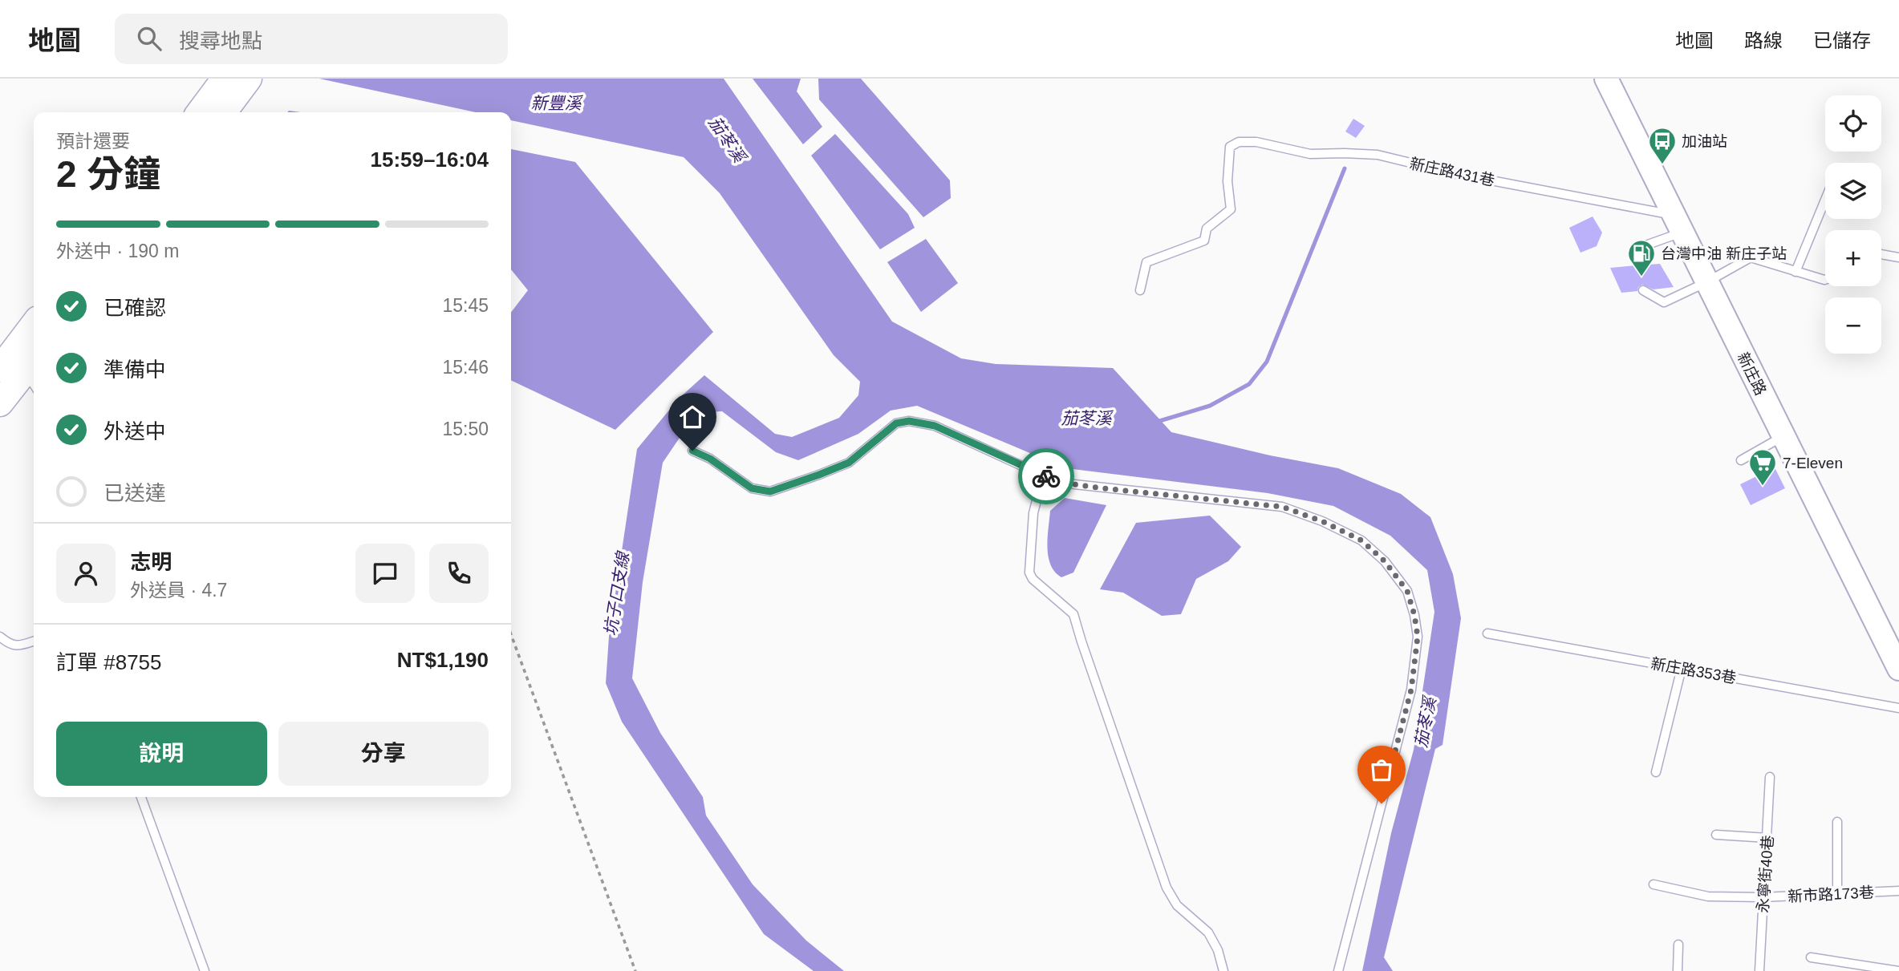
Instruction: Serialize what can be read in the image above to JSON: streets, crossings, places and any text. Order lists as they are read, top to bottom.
{
  "streets": {
    "street": ["新庄路"],
    "lane": [
      "新庄路431巷",
      "新庄路353巷",
      "永寧街40巷",
      "新市路173巷"
    ]
  },
  "crossings": [
    ["新庄路431巷", "新庄路"],
    ["永寧街40巷", "新市路173巷"]
  ],
  "water": ["新豐溪", "茄苳溪", "坑子口支線"],
  "places": {
    "bus stop": ["加油站"],
    "fuel station": ["台灣中油 新庄子站"],
    "supermarket": ["7-Eleven"]
  },
  "page": {
    "header": "地圖",
    "search": "搜尋地點",
    "nav": ["地圖", "路線", "已儲存"],
    "map_buttons": ["+", "−"],
    "heading": ["2 分鐘", "預計還要", "15:59–16:04"],
    "panel": [
      "志明",
      "外送員 · 4.7",
      "訂單 #8755",
      "NT$1,190"
    ],
    "bar": "外送中 · 190 m",
    "list": [
      ["已確認", "15:45"],
      ["準備中", "15:46"],
      ["外送中", "15:50"],
      "已送達"
    ],
    "buttons": ["說明", "分享"]
  }
}
